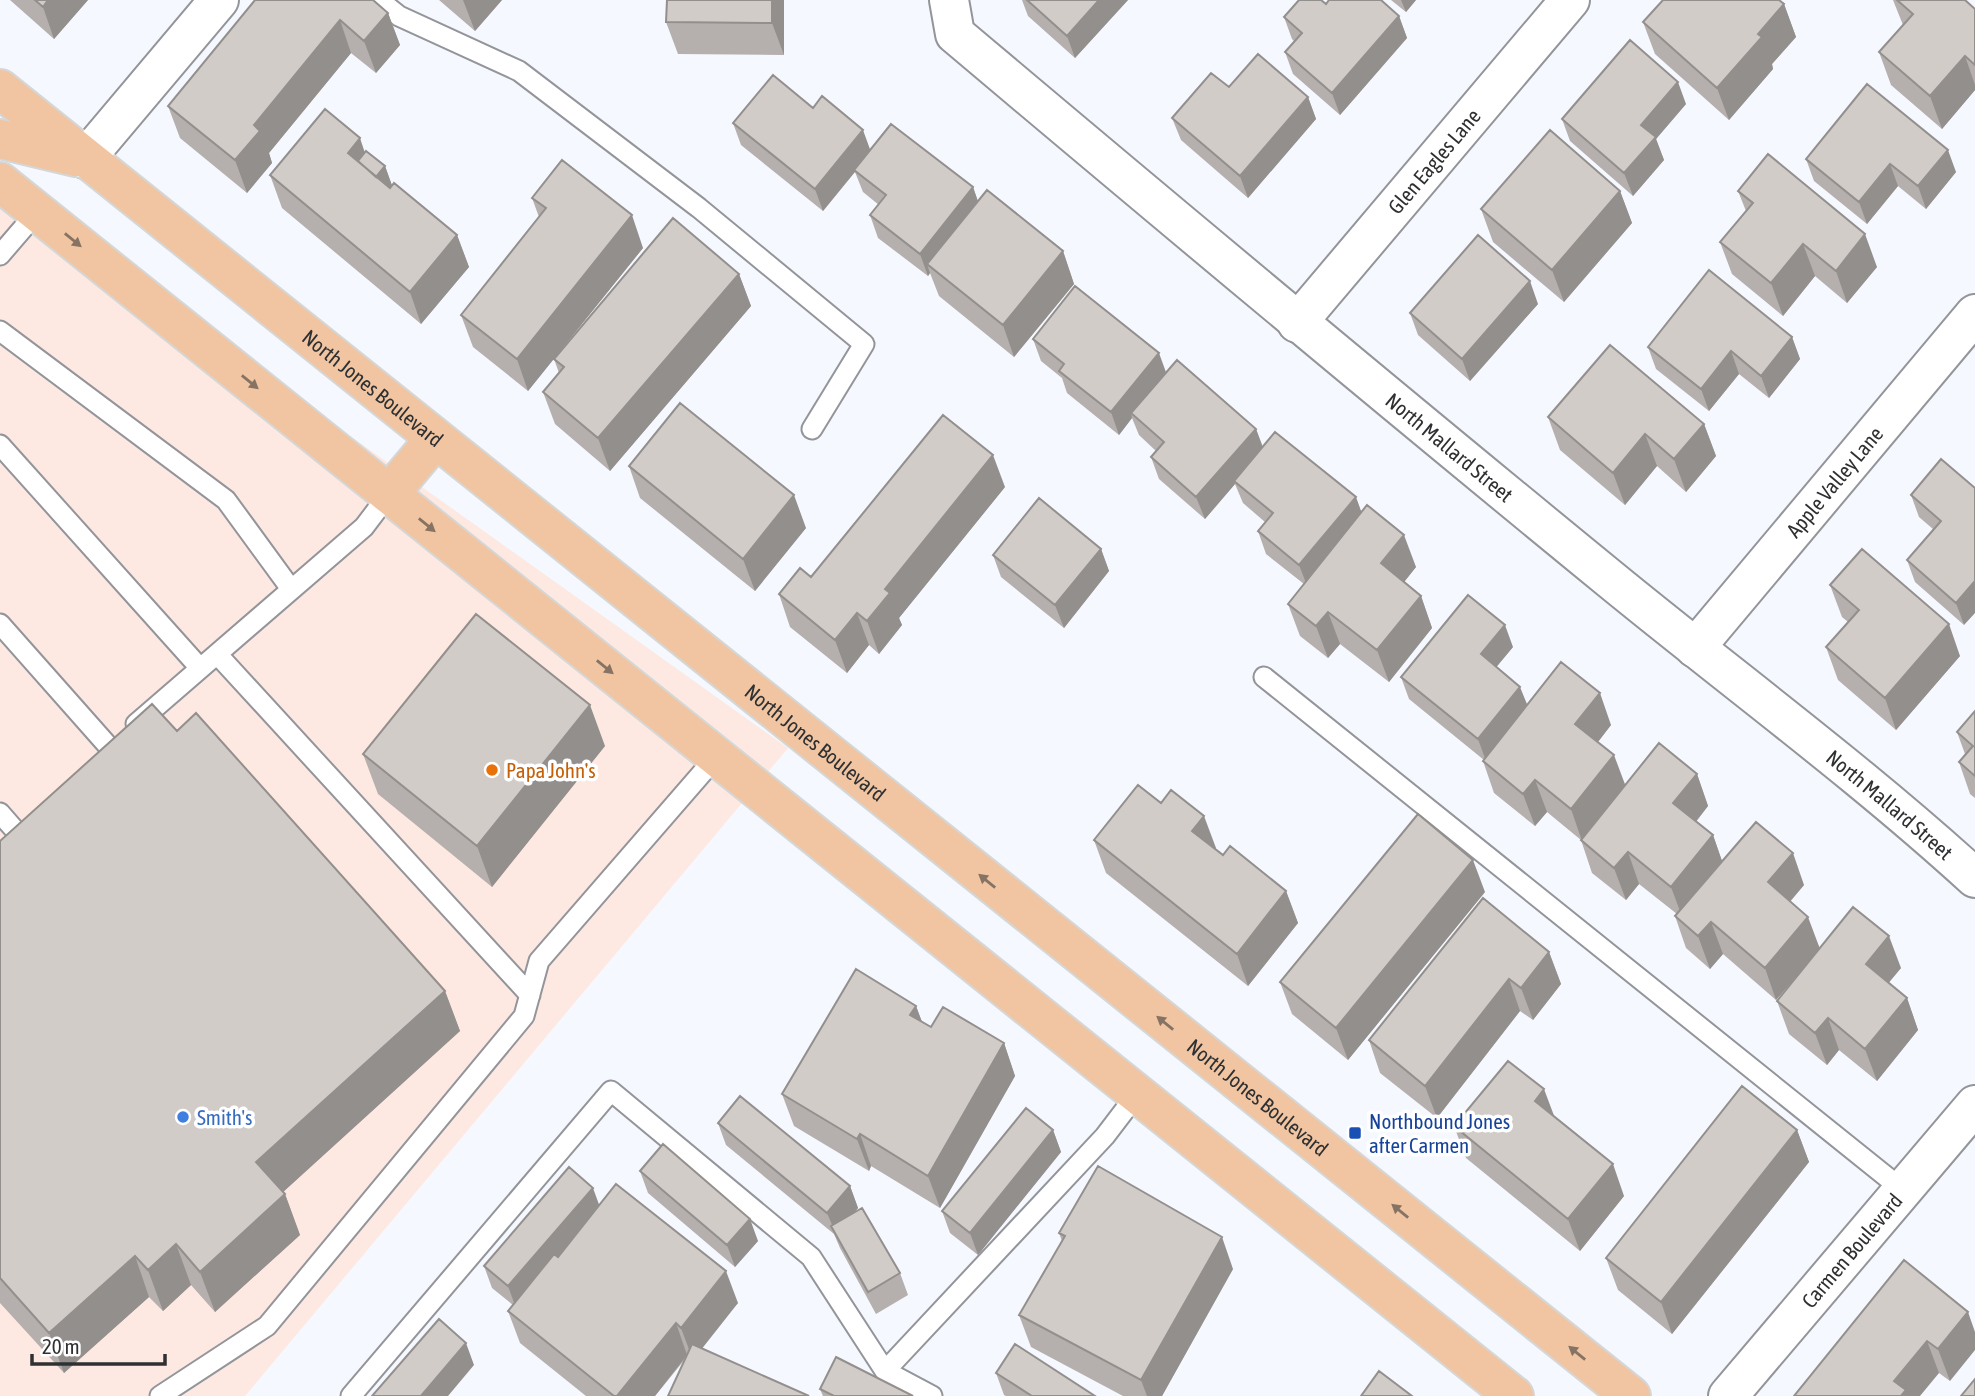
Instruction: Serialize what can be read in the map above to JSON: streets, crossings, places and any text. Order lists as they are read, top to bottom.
{
  "streets": {
    "main road": ["North Jones Boulevard"],
    "street": [
      "Glen Eagles Lane",
      "North Mallard Street",
      "Apple Valley Lane",
      "Carmen Boulevard"
    ]
  },
  "crossings": [
    ["Glen Eagles Lane", "North Mallard Street"],
    ["North Mallard Street", "Apple Valley Lane"]
  ],
  "places": {
    "other": ["Papa John's", "Smith's"],
    "transit": ["Northbound Jones after Carmen"]
  },
  "scale_bar": "20 m"
}
